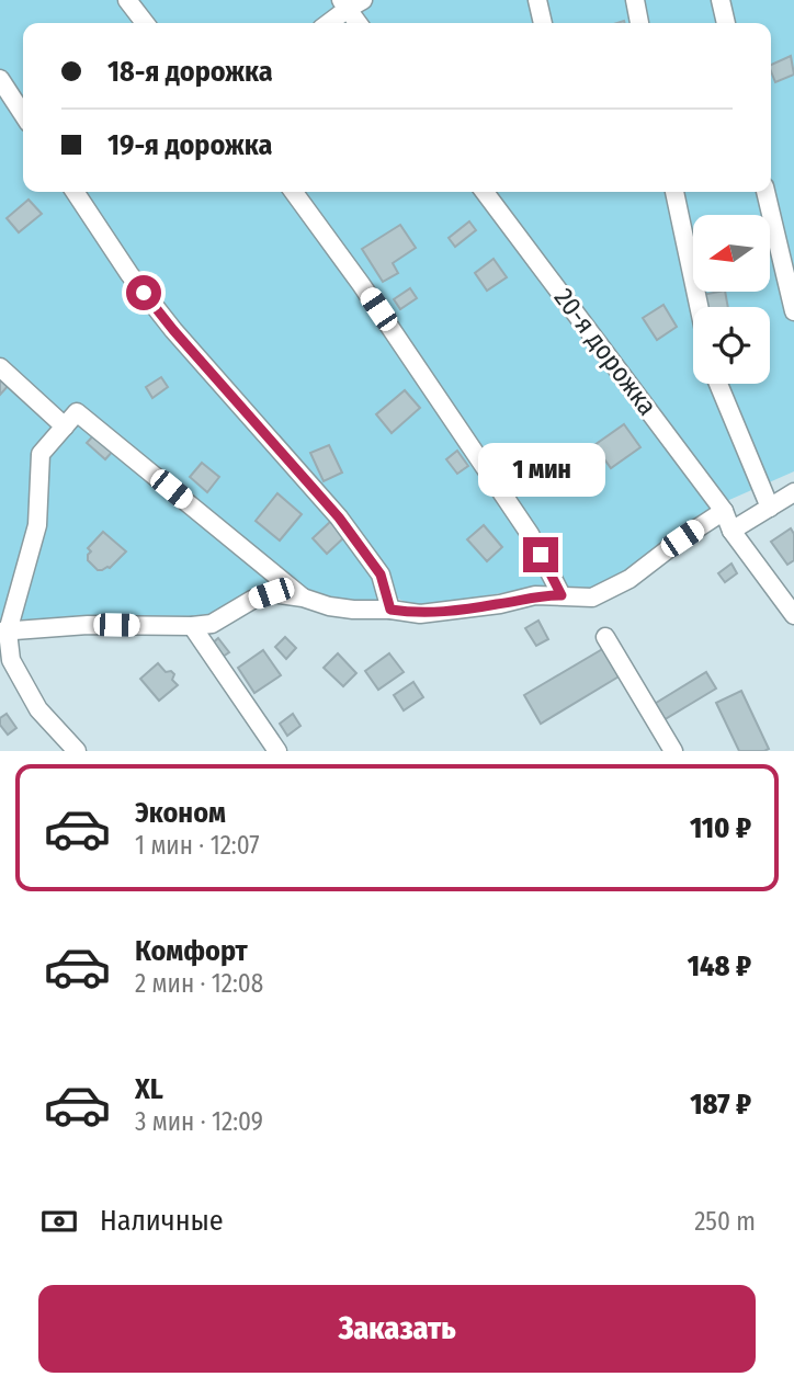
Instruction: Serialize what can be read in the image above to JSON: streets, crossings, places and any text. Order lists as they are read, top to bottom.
{
  "streets": {
    "street": ["20-я дорожка"]
  },
  "north": "left",
  "page": {
    "banner": ["18-я дорожка", "19-я дорожка"],
    "bubble": "1 мин",
    "list": [
      {
        "name": "Эконом",
        "note": "1 мин · 12:07",
        "value": "110 ₽"
      },
      {
        "name": "Комфорт",
        "note": "2 мин · 12:08",
        "value": "148 ₽"
      },
      {
        "name": "XL",
        "note": "3 мин · 12:09",
        "value": "187 ₽"
      }
    ],
    "pay": ["Наличные", "250 m"],
    "buttons": "Заказать"
  }
}
